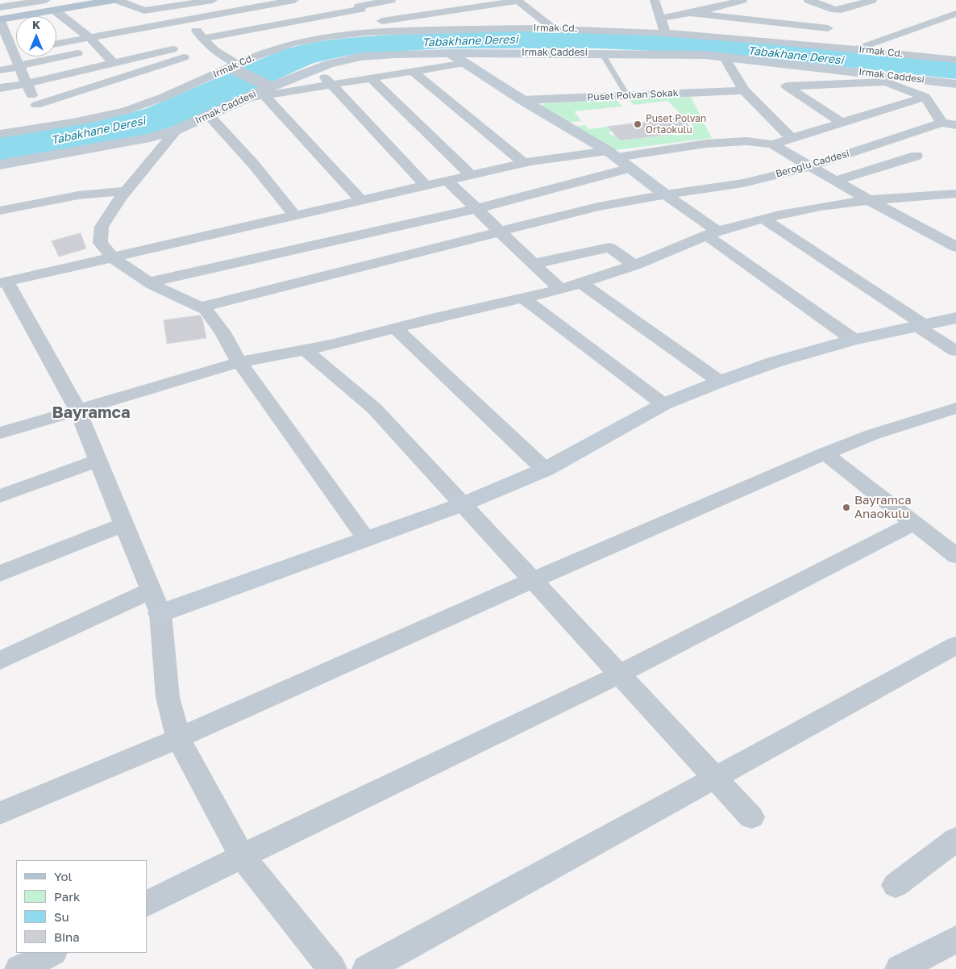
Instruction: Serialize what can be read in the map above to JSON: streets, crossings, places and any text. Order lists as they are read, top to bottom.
{
  "streets": {
    "street": [
      "Irmak Cd.",
      "Irmak Caddesi",
      "Puset Polvan Sokak",
      "Beroğlu Caddesi"
    ]
  },
  "districts": ["Bayramca"],
  "water": ["Tabakhane Deresi"],
  "places": ["Puset Polvan Ortaokulu", "Bayramca Anaokulu"],
  "legend": [
    "Yol",
    "Park",
    "Su",
    "Bina"
  ],
  "north": "top"
}
